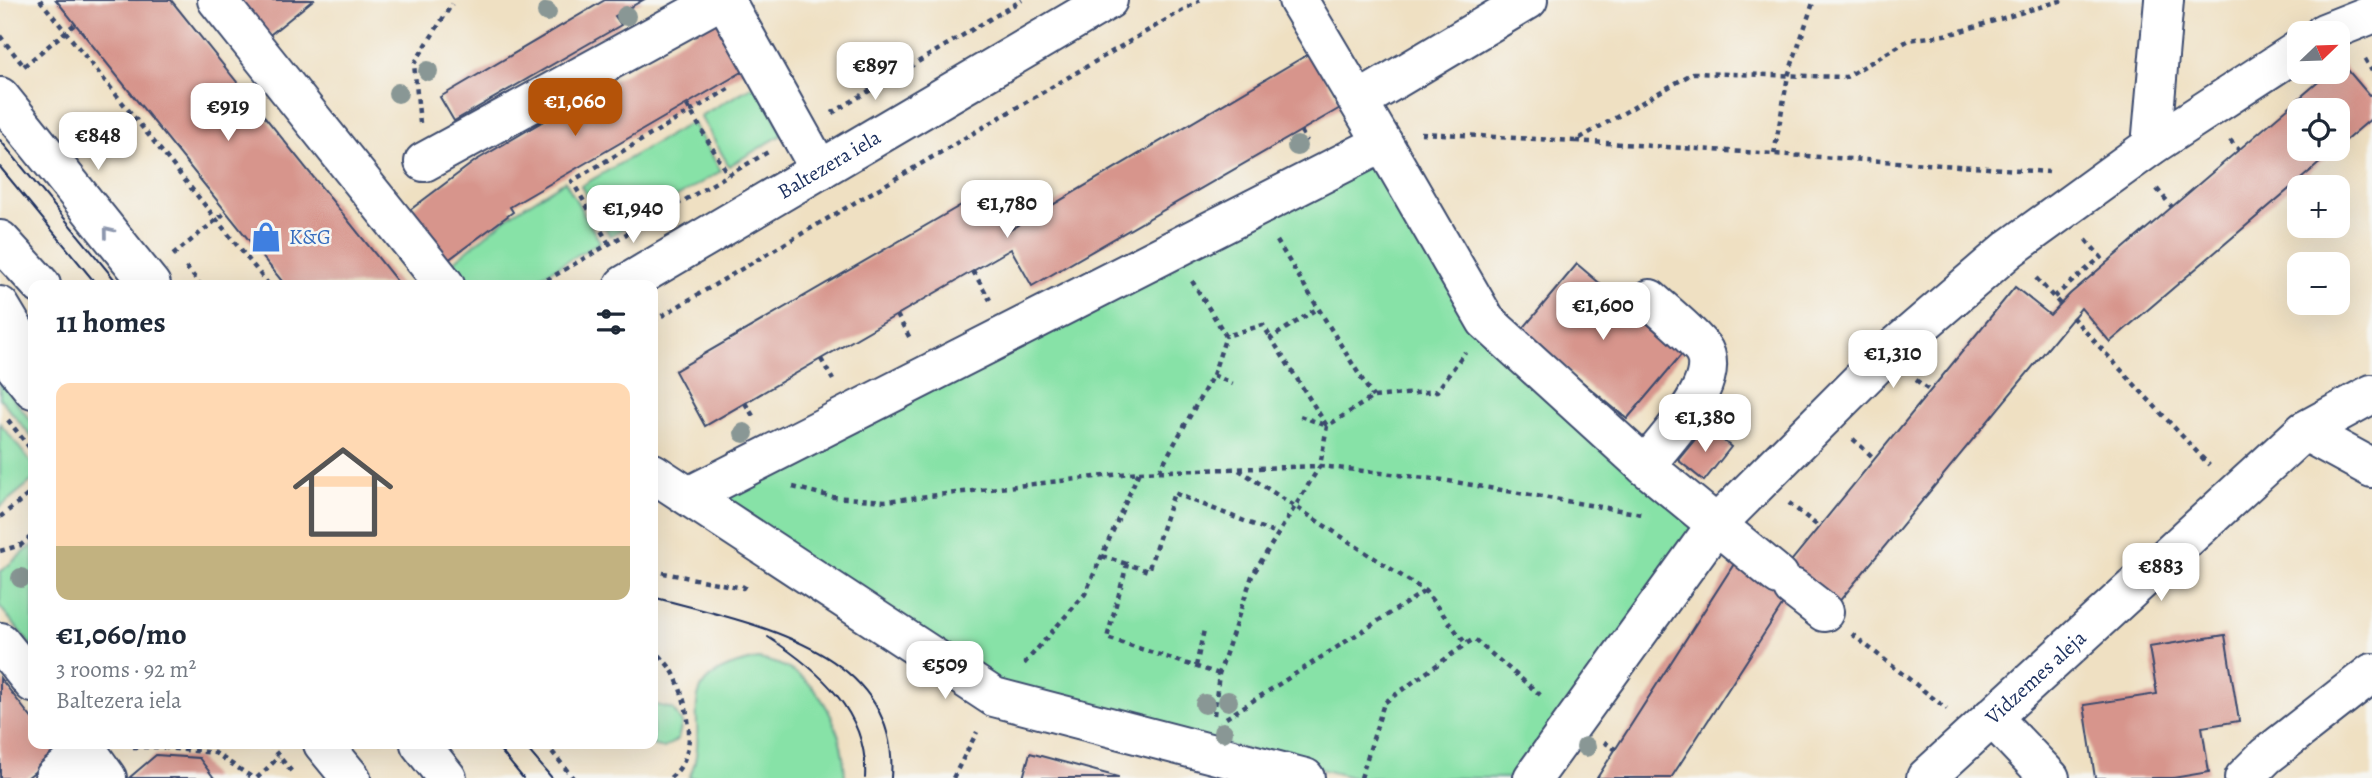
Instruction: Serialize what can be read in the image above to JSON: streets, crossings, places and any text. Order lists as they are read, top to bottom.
{
  "streets": {
    "main road": ["Baltezera iela", "Vidzemes aleja"]
  },
  "places": {
    "shop": ["K&G"]
  },
  "north": "top right",
  "page": {
    "map_buttons": ["+", "−"],
    "price": [
      "€897",
      "€1,060",
      "€919",
      "€848",
      "€1,780",
      "€1,940",
      "€1,600",
      "€1,310",
      "€1,380",
      "€883",
      "€509"
    ],
    "heading": "11 homes",
    "list": [
      {
        "name": "€1,060/mo",
        "note": "3 rooms · 92 m² · Baltezera iela"
      }
    ]
  }
}
